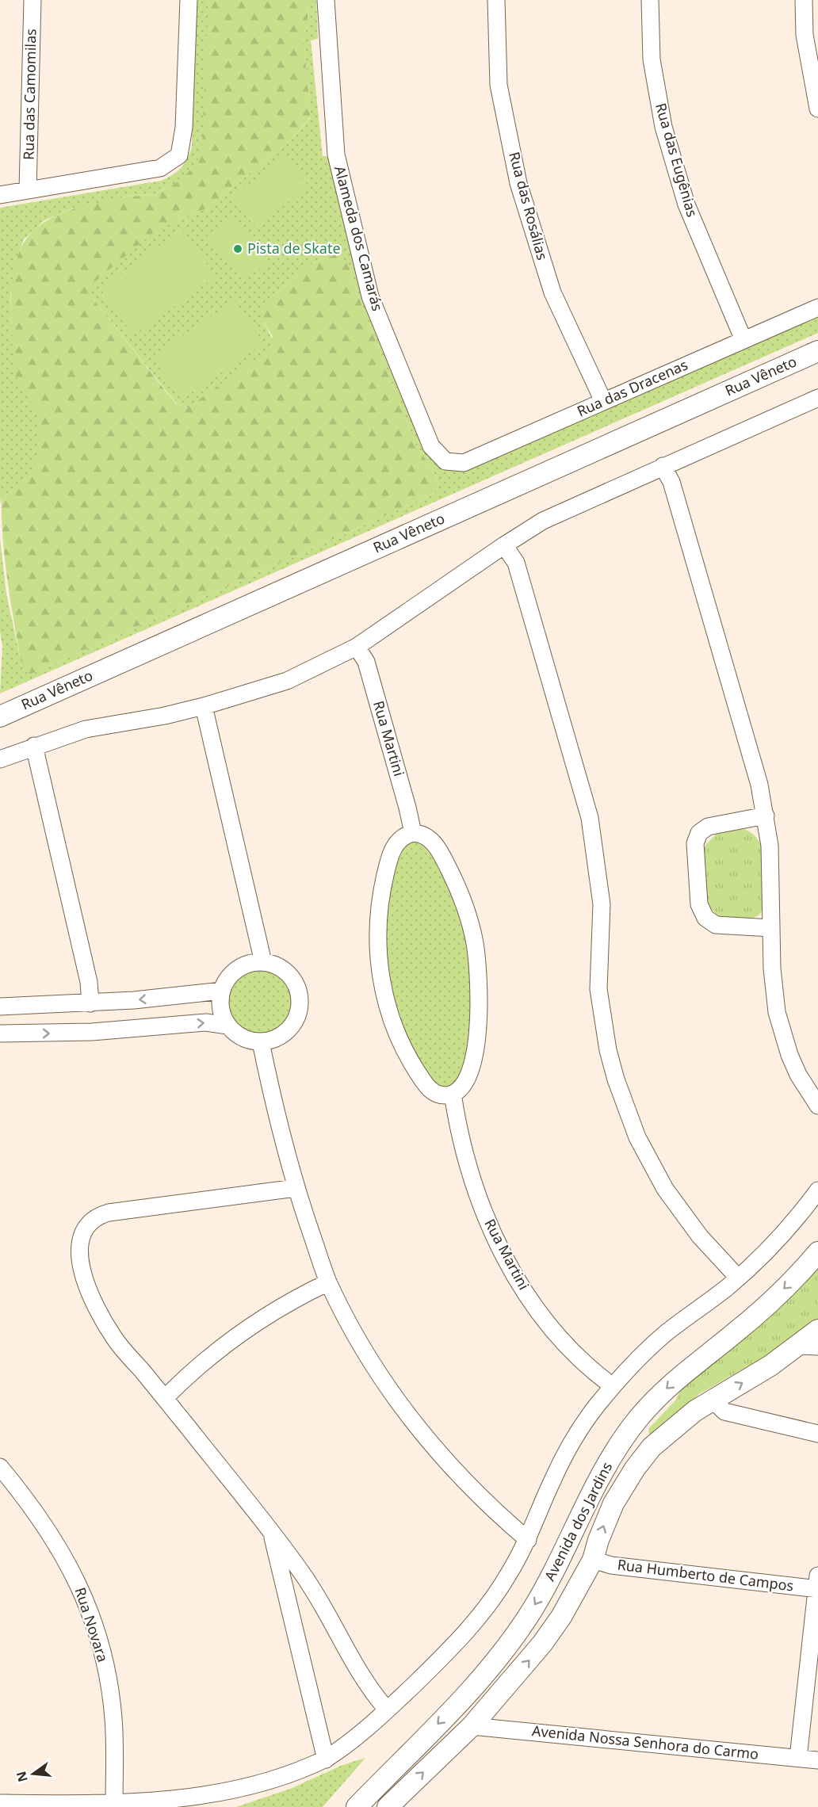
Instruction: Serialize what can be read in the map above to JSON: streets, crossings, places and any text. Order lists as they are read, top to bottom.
{
  "streets": {
    "street": [
      "Rua das Camomilas",
      "Rua das Eugênias",
      "Rua das Rosálias",
      "Alameda dos Camarás",
      "Rua Vêneto",
      "Rua das Dracenas",
      "Rua Martini",
      "Avenida dos Jardins",
      "Rua Humberto de Campos",
      "Rua Novara",
      "Avenida Nossa Senhora do Carmo"
    ]
  },
  "crossings": [
    ["Rua das Eugênias", "Rua das Dracenas"],
    ["Rua das Rosálias", "Rua das Dracenas"],
    ["Alameda dos Camarás", "Rua das Dracenas"],
    ["Avenida dos Jardins", "Rua Humberto de Campos"],
    ["Avenida dos Jardins", "Avenida Nossa Senhora do Carmo"]
  ],
  "places": ["Pista de Skate"],
  "north": "left"
}
